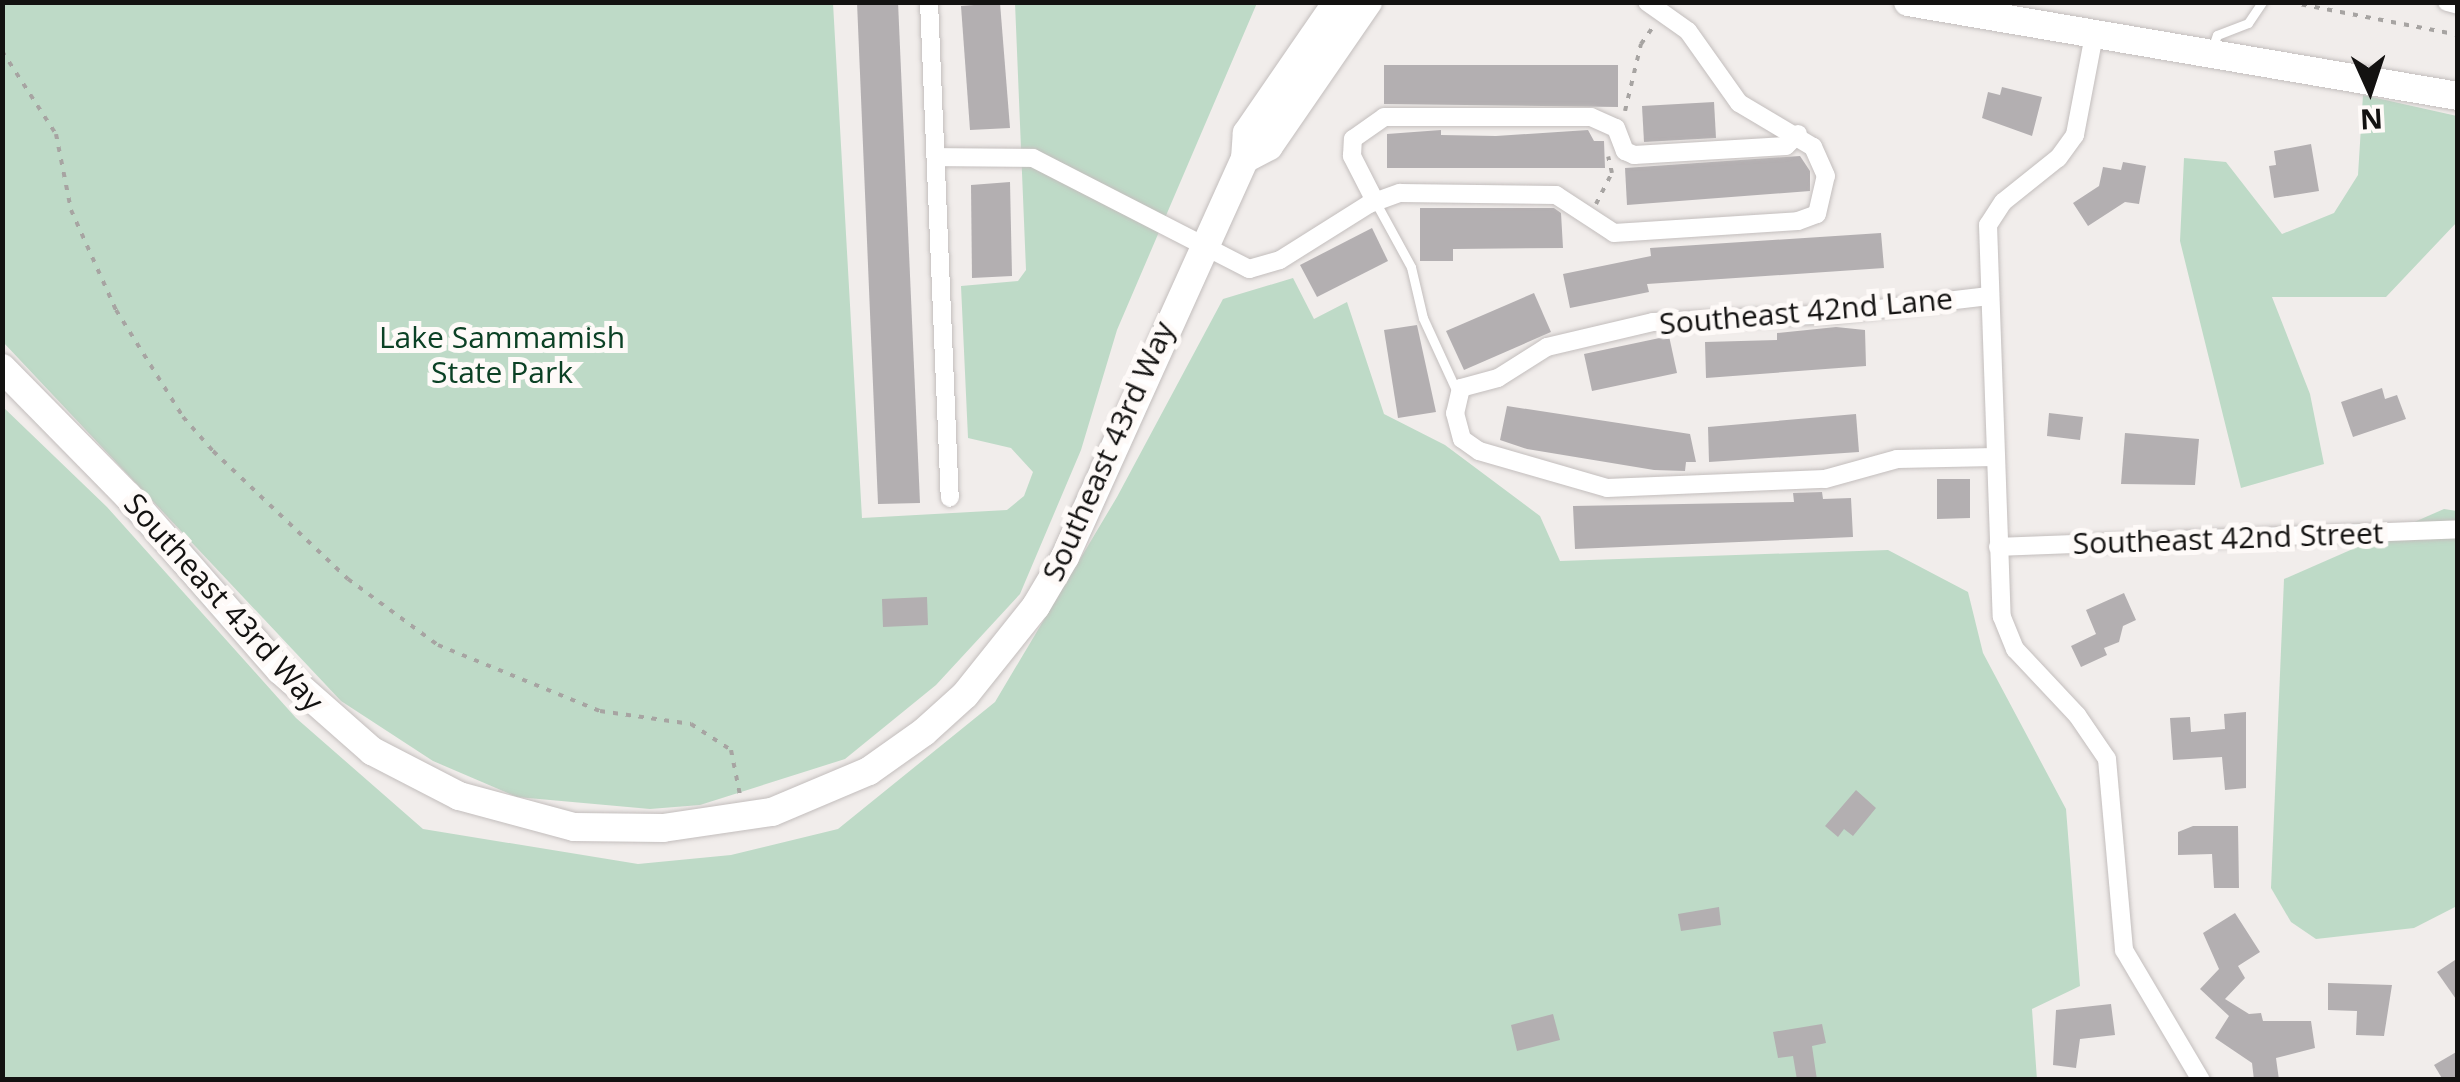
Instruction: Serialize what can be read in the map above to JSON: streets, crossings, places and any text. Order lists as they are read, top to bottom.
{
  "streets": {
    "main road": ["Southeast 43rd Way"],
    "street": ["Southeast 42nd Lane", "Southeast 42nd Street"]
  },
  "parks": ["Lake Sammamish State Park"],
  "north": "bottom"
}
